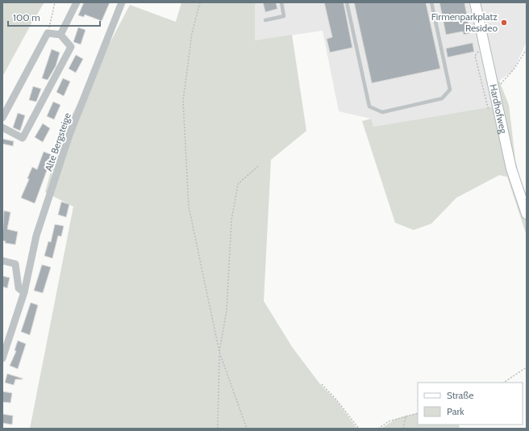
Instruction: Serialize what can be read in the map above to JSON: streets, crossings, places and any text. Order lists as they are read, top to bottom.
{
  "streets": {
    "street": ["Hardhofweg", "Alte Bergsteige"]
  },
  "places": ["Firmenparkplatz Resideo"],
  "legend": ["Straße", "Park"],
  "scale_bar": "100 m"
}
